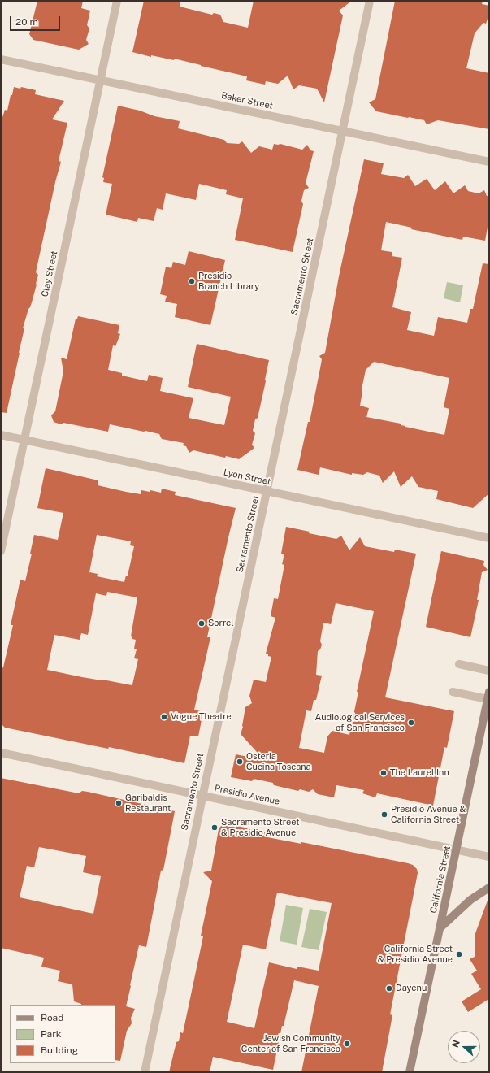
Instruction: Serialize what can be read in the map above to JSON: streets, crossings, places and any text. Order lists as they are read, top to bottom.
{
  "streets": {
    "main road": ["California Street"],
    "street": [
      "Baker Street",
      "Clay Street",
      "Sacramento Street",
      "Lyon Street",
      "Presidio Avenue"
    ]
  },
  "crossings": [
    ["Baker Street", "Clay Street"],
    ["Baker Street", "Sacramento Street"],
    ["Clay Street", "Lyon Street"],
    ["Sacramento Street", "Lyon Street"],
    ["Sacramento Street", "Presidio Avenue"],
    ["Presidio Avenue", "California Street"]
  ],
  "places": [
    "Presidio Branch Library",
    "Sorrel",
    "Vogue Theatre",
    "Audiological Services of San Francisco",
    "Osteria Cucina Toscana",
    "The Laurel Inn",
    "Garibaldis Restaurant",
    "Presidio Avenue & California Street",
    "Sacramento Street & Presidio Avenue",
    "California Street & Presidio Avenue",
    "Dayenu",
    "Jewish Community Center of San Francisco"
  ],
  "legend": ["Road", "Park", "Building"],
  "scale_bar": "20 m",
  "north": "left"
}
